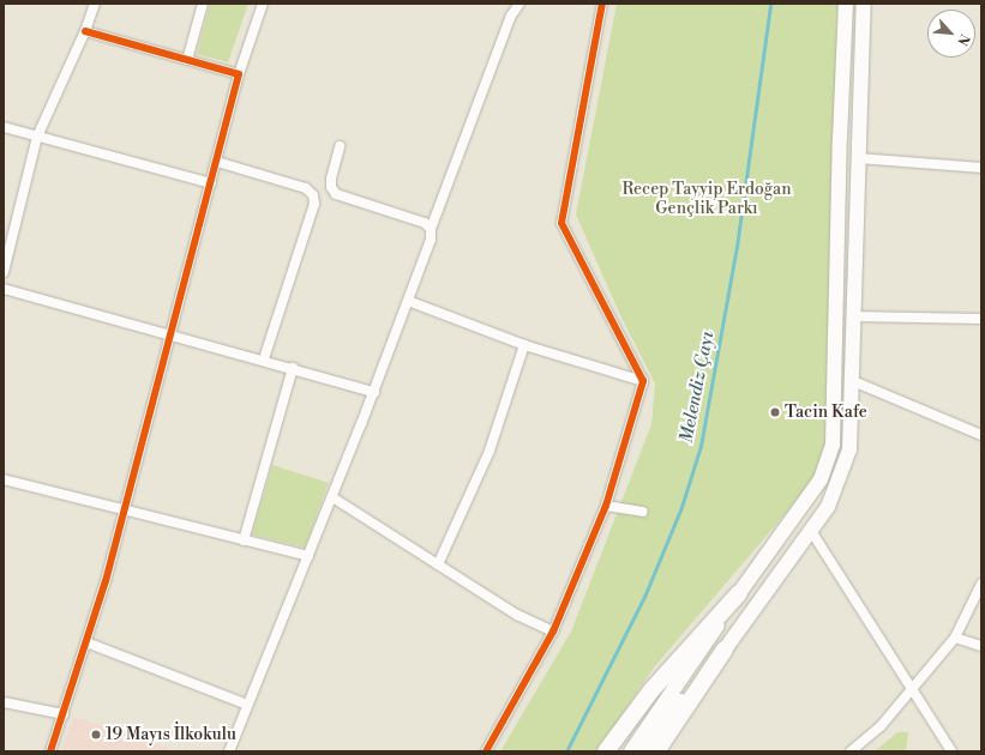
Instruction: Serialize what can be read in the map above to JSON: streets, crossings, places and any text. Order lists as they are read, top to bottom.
{
  "water": ["Melendiz Çayı"],
  "parks": ["Recep Tayyip Erdoğan Gençlik Parkı"],
  "places": ["Tacin Kafe", "19 Mayıs İlkokulu"],
  "north": "bottom right"
}
